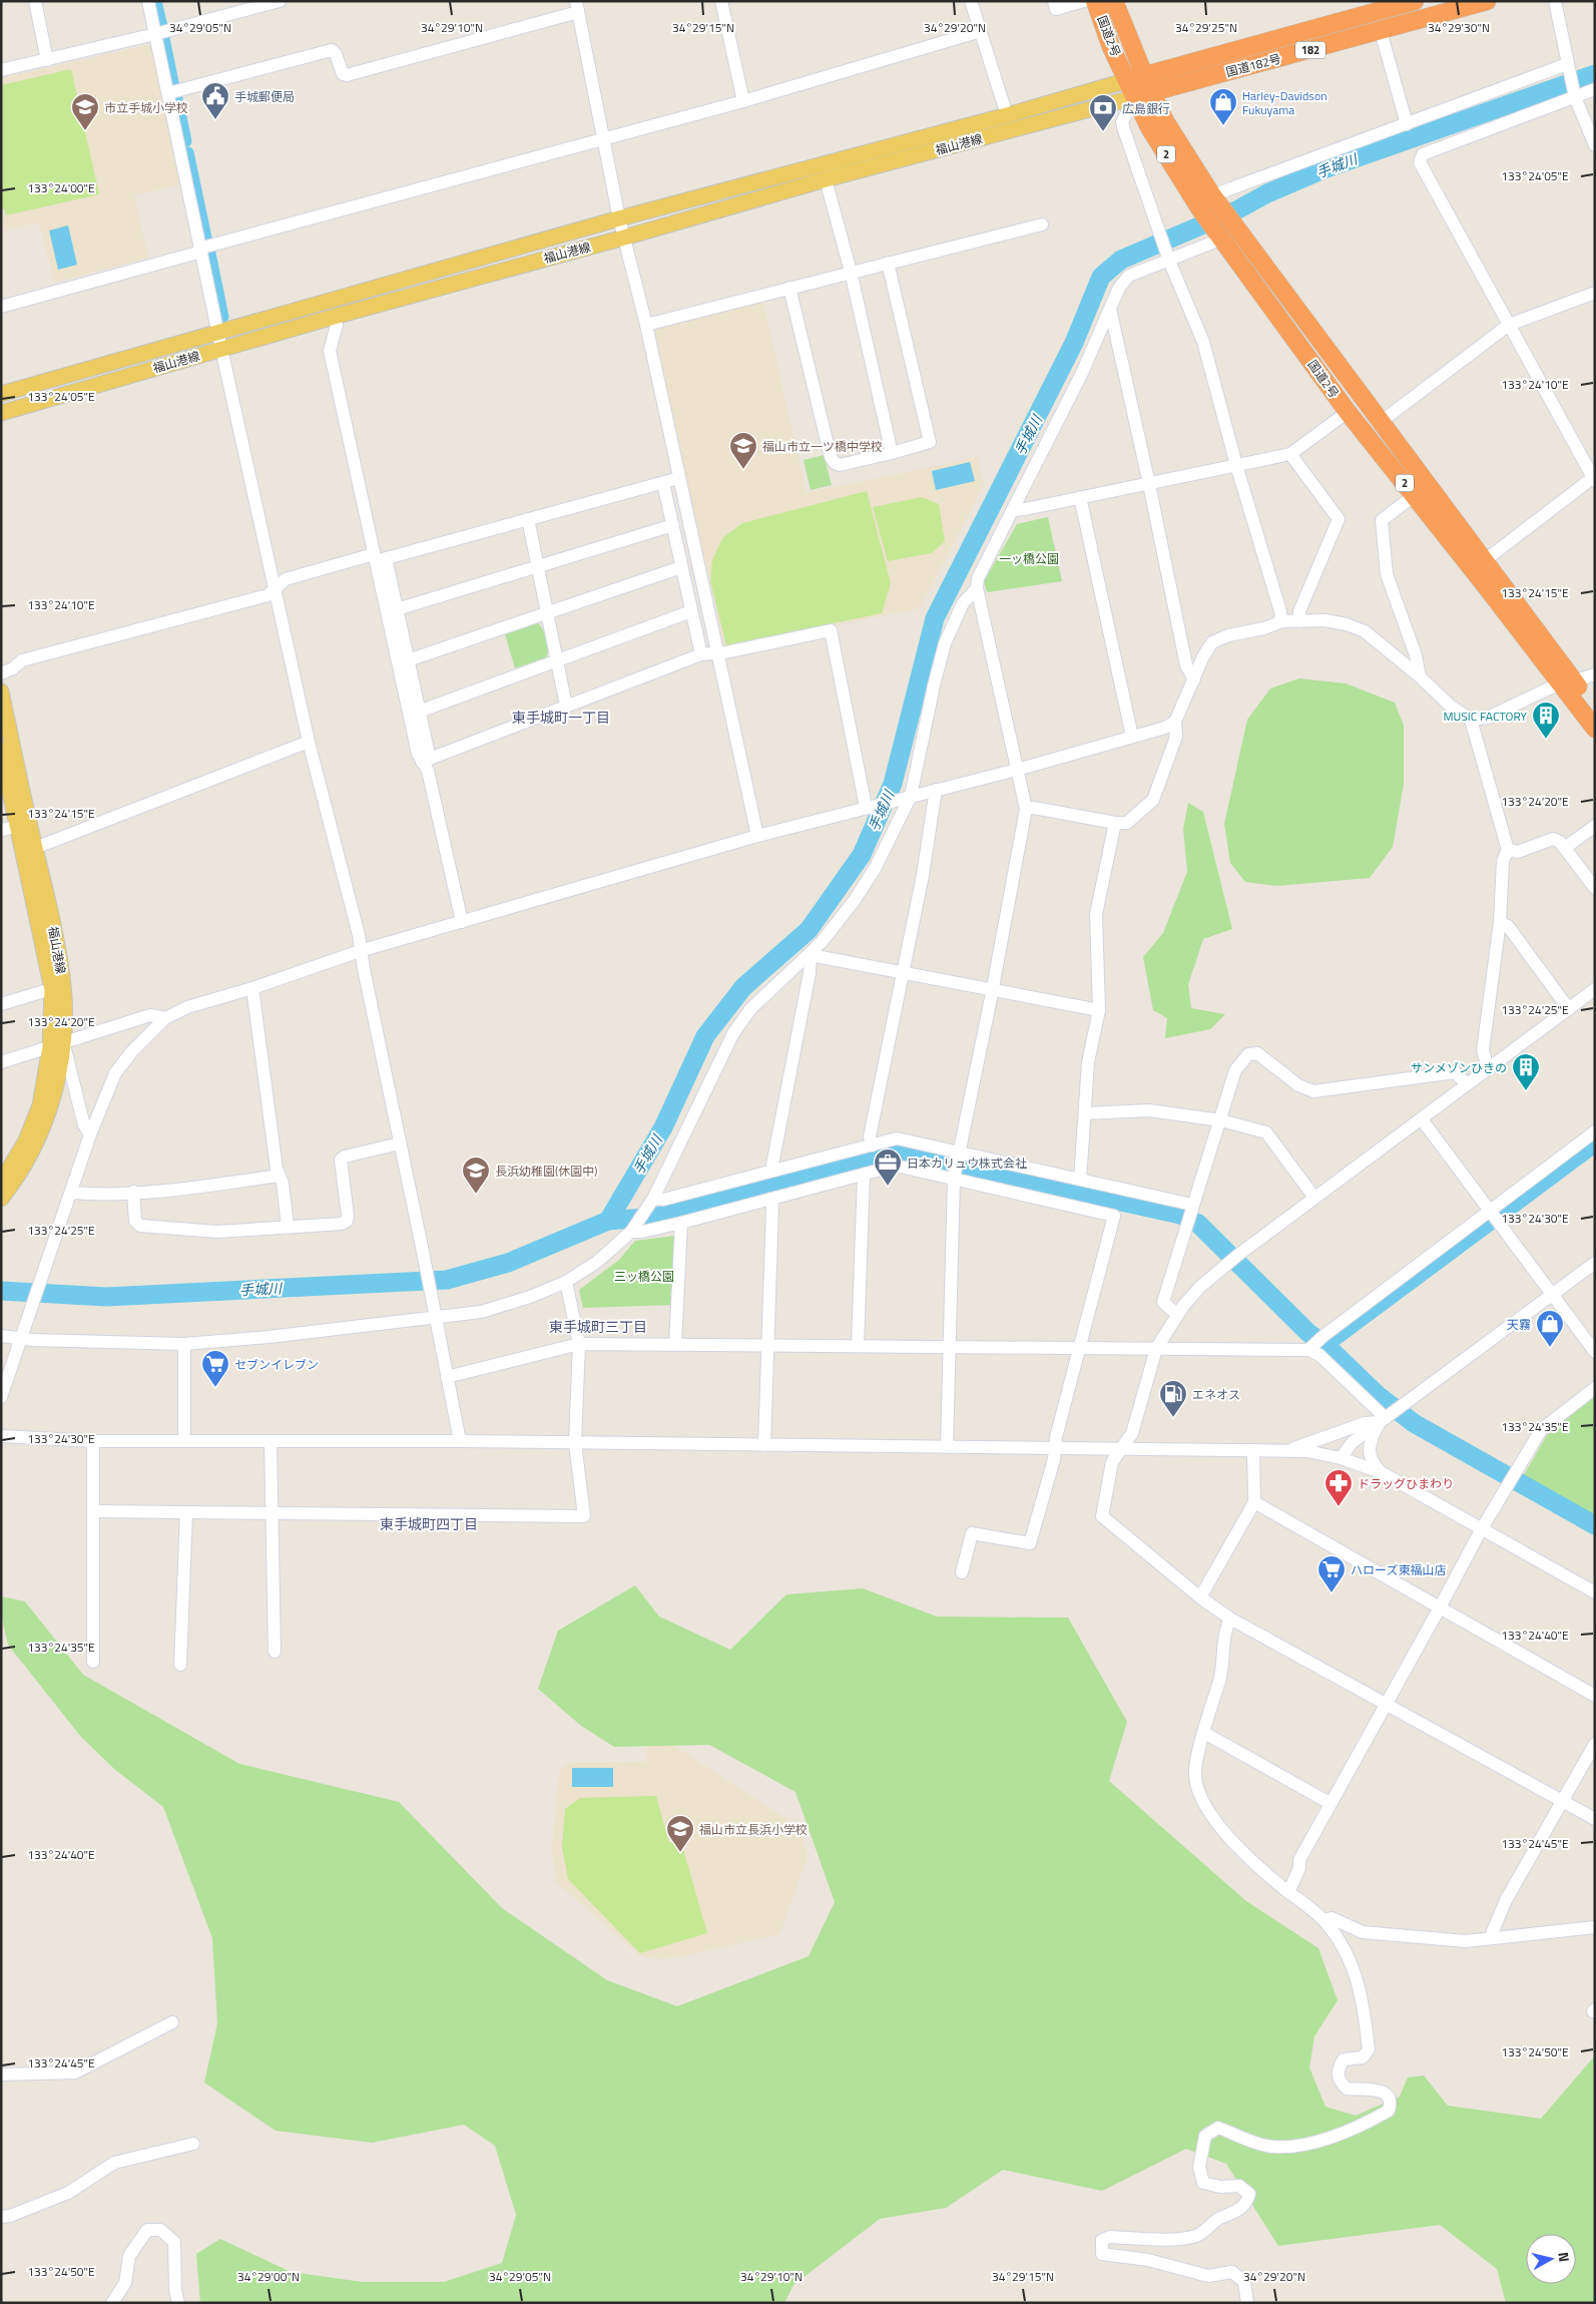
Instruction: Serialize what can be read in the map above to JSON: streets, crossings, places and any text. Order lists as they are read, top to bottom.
{
  "streets": {
    "highway": [
      "国道2号",
      "182",
      "国道182号",
      "2"
    ],
    "main road": ["福山港線"]
  },
  "crossings": [
    ["国道2号", "国道182号"],
    ["国道2号", "福山港線"],
    ["国道182号", "福山港線"]
  ],
  "districts": ["東手城町一丁目", "東手城町三丁目", "東手城町四丁目"],
  "water": ["手城川"],
  "parks": ["一ッ橋公園", "三ッ橋公園"],
  "places": {
    "public building": ["手城郵便局"],
    "shop": ["Harley-Davidson Fukuyama", "天霧"],
    "school or university": [
      "市立手城小学校",
      "福山市立一ツ橋中学校",
      "長浜幼稚園(休園中)",
      "福山市立長浜小学校"
    ],
    "bank": ["広島銀行"],
    "building": ["MUSIC FACTORY", "サンメゾンひきの"],
    "office": ["日本カリュウ株式会社"],
    "supermarket": ["セブンイレブン", "ハローズ東福山店"],
    "fuel station": ["エネオス"],
    "pharmacy": ["ドラッグひまわり"]
  },
  "north": "right",
  "coordinates": [
    "34°29'05\"N",
    "34°29'10\"N",
    "34°29'15\"N",
    "34°29'20\"N",
    "34°29'25\"N",
    "34°29'30\"N",
    "133°24'05\"E",
    "133°24'00\"E",
    "133°24'10\"E",
    "133°24'15\"E",
    "133°24'20\"E",
    "133°24'25\"E",
    "133°24'30\"E",
    "133°24'35\"E",
    "133°24'40\"E",
    "133°24'45\"E",
    "133°24'50\"E",
    "34°29'00\"N"
  ]
}
